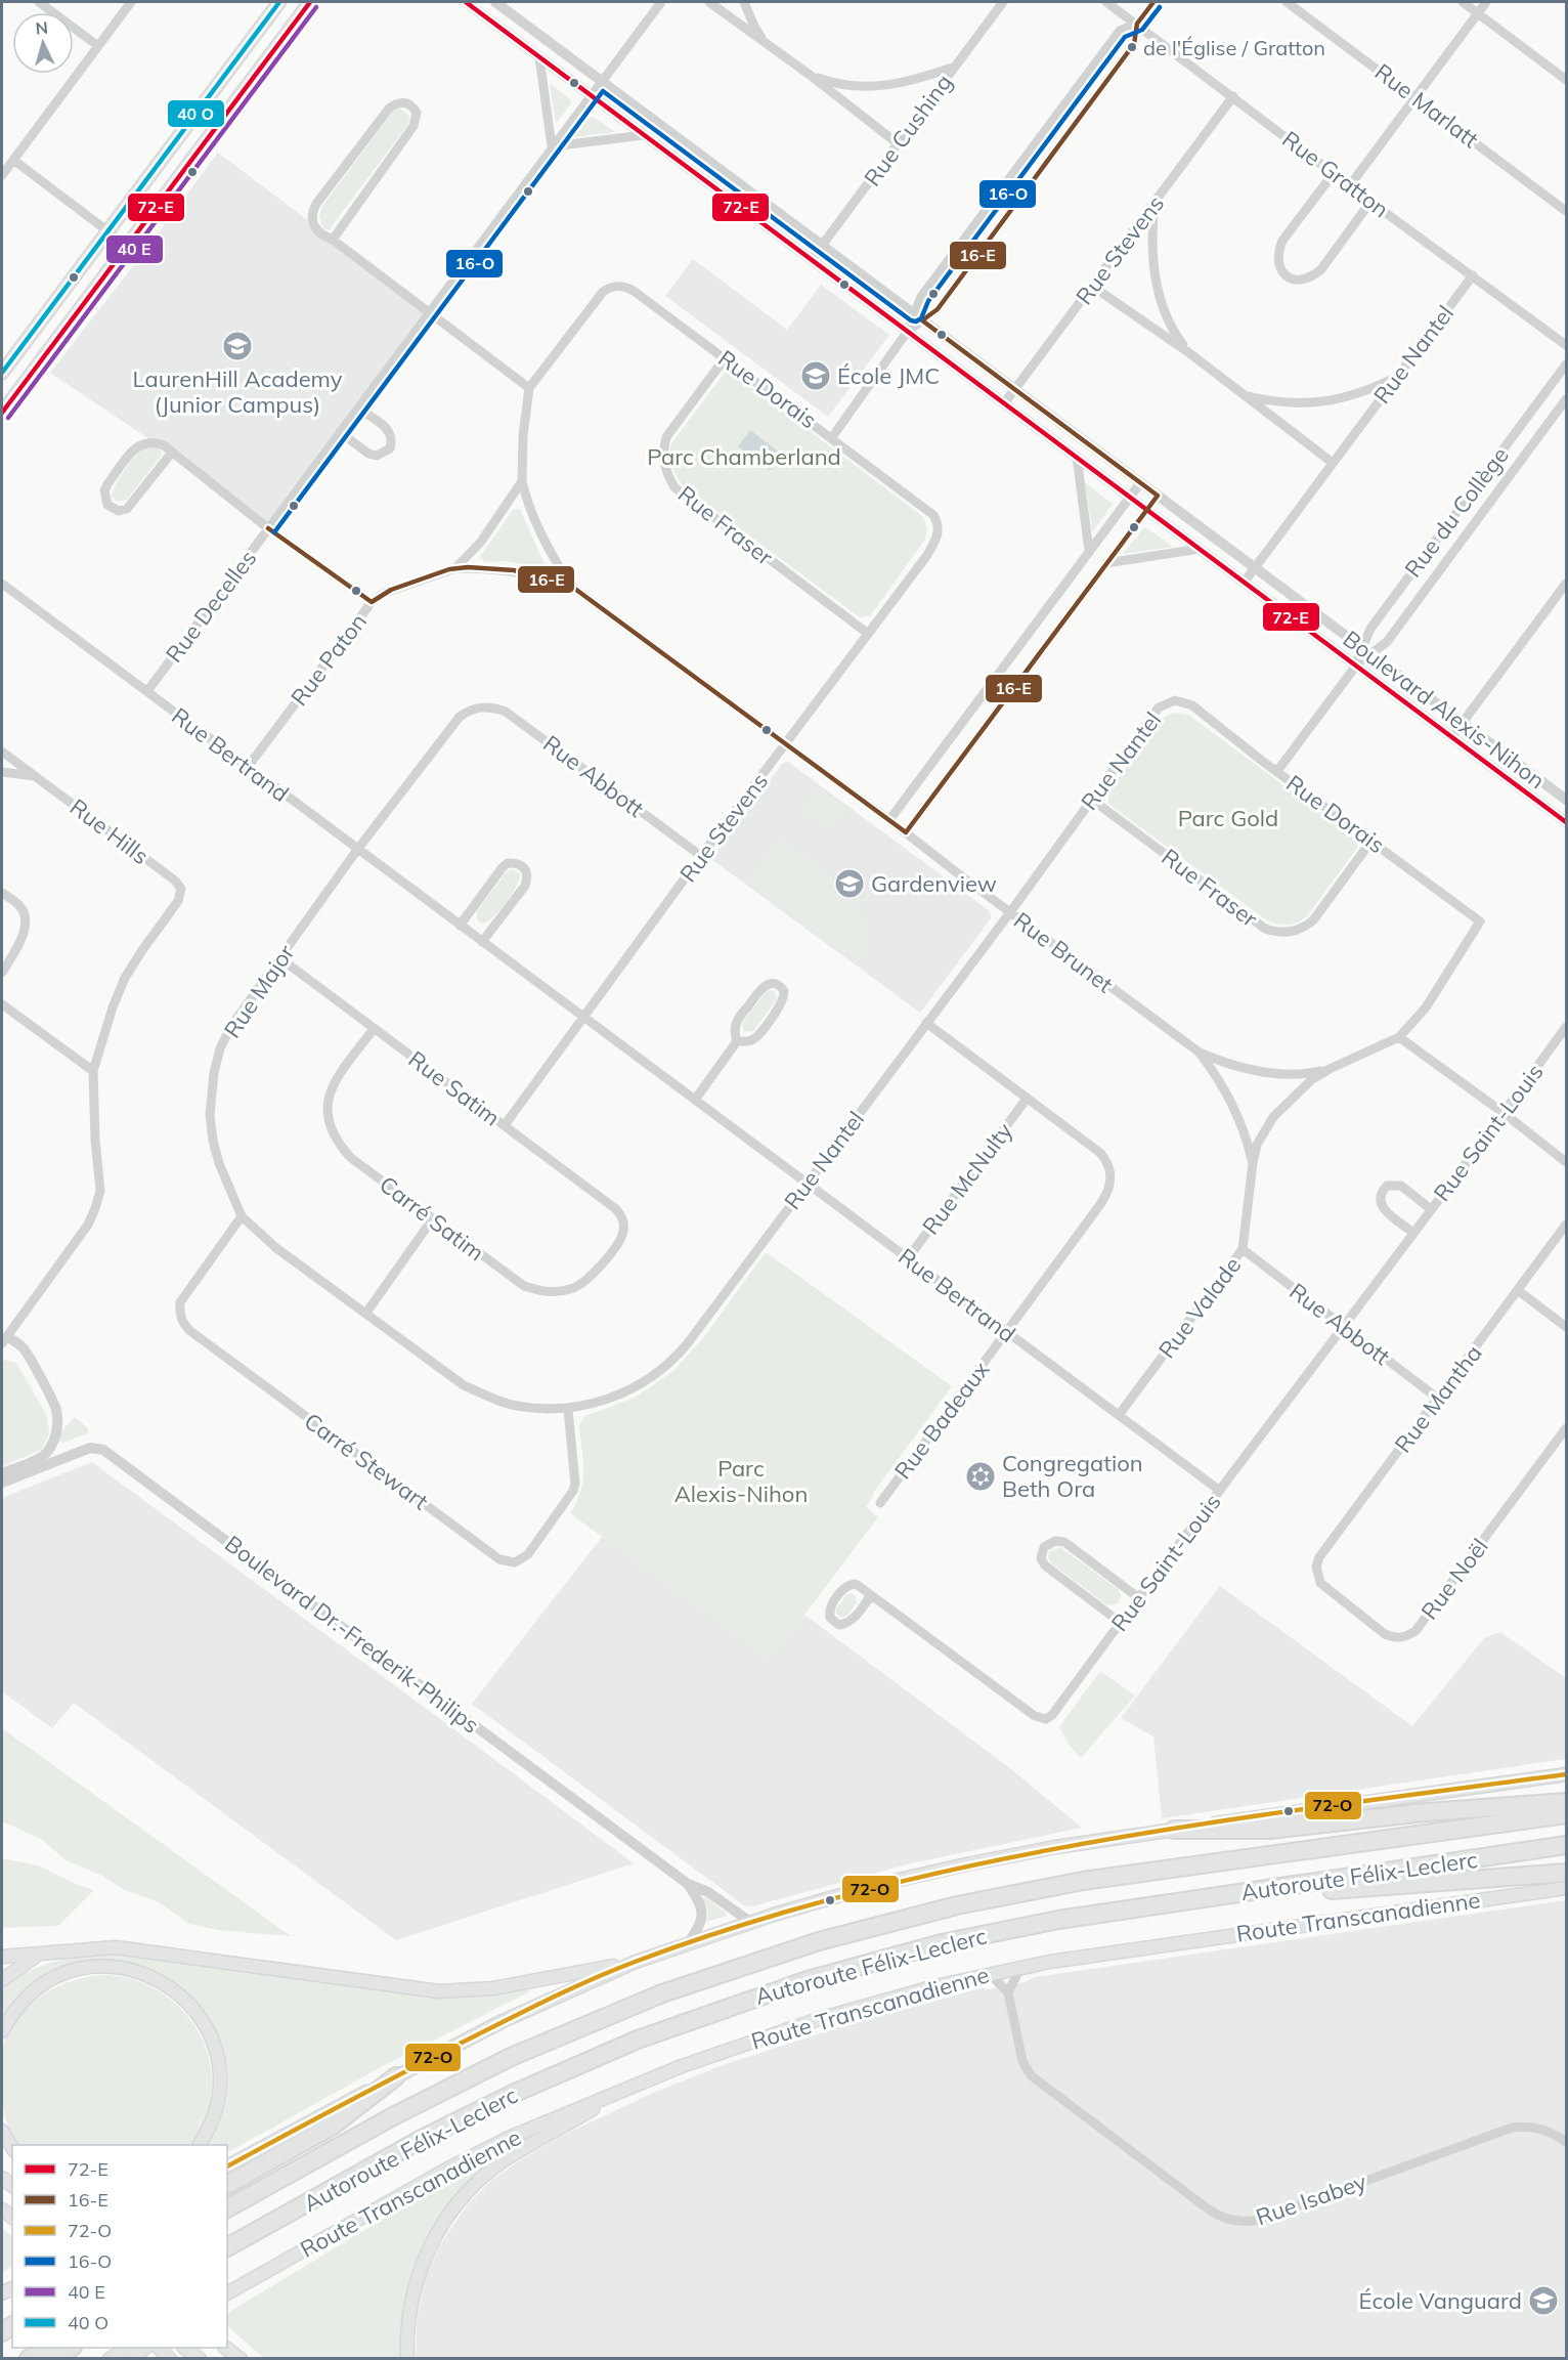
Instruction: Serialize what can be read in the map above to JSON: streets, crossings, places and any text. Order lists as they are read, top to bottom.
{
  "streets": {
    "highway": ["Autoroute Félix-Leclerc"],
    "main road": ["Route Transcanadienne"],
    "street": [
      "Rue Marlatt",
      "Rue Cushing",
      "Rue Gratton",
      "Rue Stevens",
      "Rue Nantel",
      "Rue Dorais",
      "Rue du Collège",
      "Rue Fraser",
      "Rue Decelles",
      "Rue Paton",
      "Boulevard Alexis-Nihon",
      "Rue Bertrand",
      "Rue Abbott",
      "Rue Hills",
      "Rue Brunet",
      "Rue Major",
      "Rue Satim",
      "Rue Saint-Louis",
      "Rue McNulty",
      "Carré Satim",
      "Rue Valade",
      "Rue Mantha",
      "Rue Badeaux",
      "Carré Stewart",
      "Rue Noël",
      "Boulevard Dr.-Frederik-Philips",
      "Rue Isabey"
    ]
  },
  "crossings": [
    ["Rue Cushing", "Boulevard Alexis-Nihon"],
    ["Rue Gratton", "Rue Stevens"],
    ["Rue Gratton", "Rue Nantel"],
    ["Rue Stevens", "Rue Dorais"],
    ["Rue Stevens", "Rue Fraser"],
    ["Rue Stevens", "Boulevard Alexis-Nihon"],
    ["Rue Stevens", "Rue Bertrand"],
    ["Rue Stevens", "Rue Abbott"],
    ["Rue Stevens", "Rue Brunet"],
    ["Rue Stevens", "Rue Satim"],
    ["Rue Nantel", "Rue Dorais"],
    ["Rue Nantel", "Rue Fraser"],
    ["Rue Nantel", "Boulevard Alexis-Nihon"],
    ["Rue Nantel", "Rue Bertrand"],
    ["Rue Nantel", "Rue Brunet"],
    ["Rue Nantel", "Rue Major"],
    ["Rue Nantel", "Carré Stewart"],
    ["Rue Dorais", "Rue du Collège"],
    ["Rue Dorais", "Rue Fraser"],
    ["Rue Dorais", "Rue Valade"],
    ["Rue du Collège", "Boulevard Alexis-Nihon"],
    ["Rue Decelles", "Boulevard Alexis-Nihon"],
    ["Rue Decelles", "Rue Bertrand"],
    ["Rue Paton", "Rue Bertrand"],
    ["Rue Paton", "Rue Brunet"],
    ["Rue Bertrand", "Rue Major"],
    ["Rue Bertrand", "Rue Saint-Louis"],
    ["Rue Bertrand", "Rue McNulty"],
    ["Rue Bertrand", "Rue Valade"],
    ["Rue Bertrand", "Rue Badeaux"],
    ["Rue Abbott", "Rue Major"],
    ["Rue Abbott", "Rue Saint-Louis"],
    ["Rue Abbott", "Rue Valade"],
    ["Rue Abbott", "Rue Mantha"],
    ["Rue Brunet", "Rue Valade"],
    ["Rue Major", "Rue Satim"],
    ["Rue Major", "Carré Stewart"],
    ["Rue Satim", "Carré Satim"],
    ["Rue McNulty", "Rue Badeaux"],
    ["Rue Mantha", "Rue Noël"]
  ],
  "parks": ["Parc Chamberland", "Parc Gold", "Parc Alexis-Nihon"],
  "places": {
    "other": ["de l'Église / Gratton"],
    "school or university": [
      "LaurenHill Academy (Junior Campus)",
      "École JMC",
      "Gardenview",
      "École Vanguard"
    ],
    "synagogue": ["Congregation Beth Ora"]
  },
  "lines": [
    "transit line 72-E",
    "transit line 16-E",
    "transit line 16-O",
    "transit line 72-O"
  ],
  "legend": [
    "72-E",
    "16-E",
    "72-O",
    "16-O",
    "40 E",
    "40 O"
  ],
  "north": "top"
}
